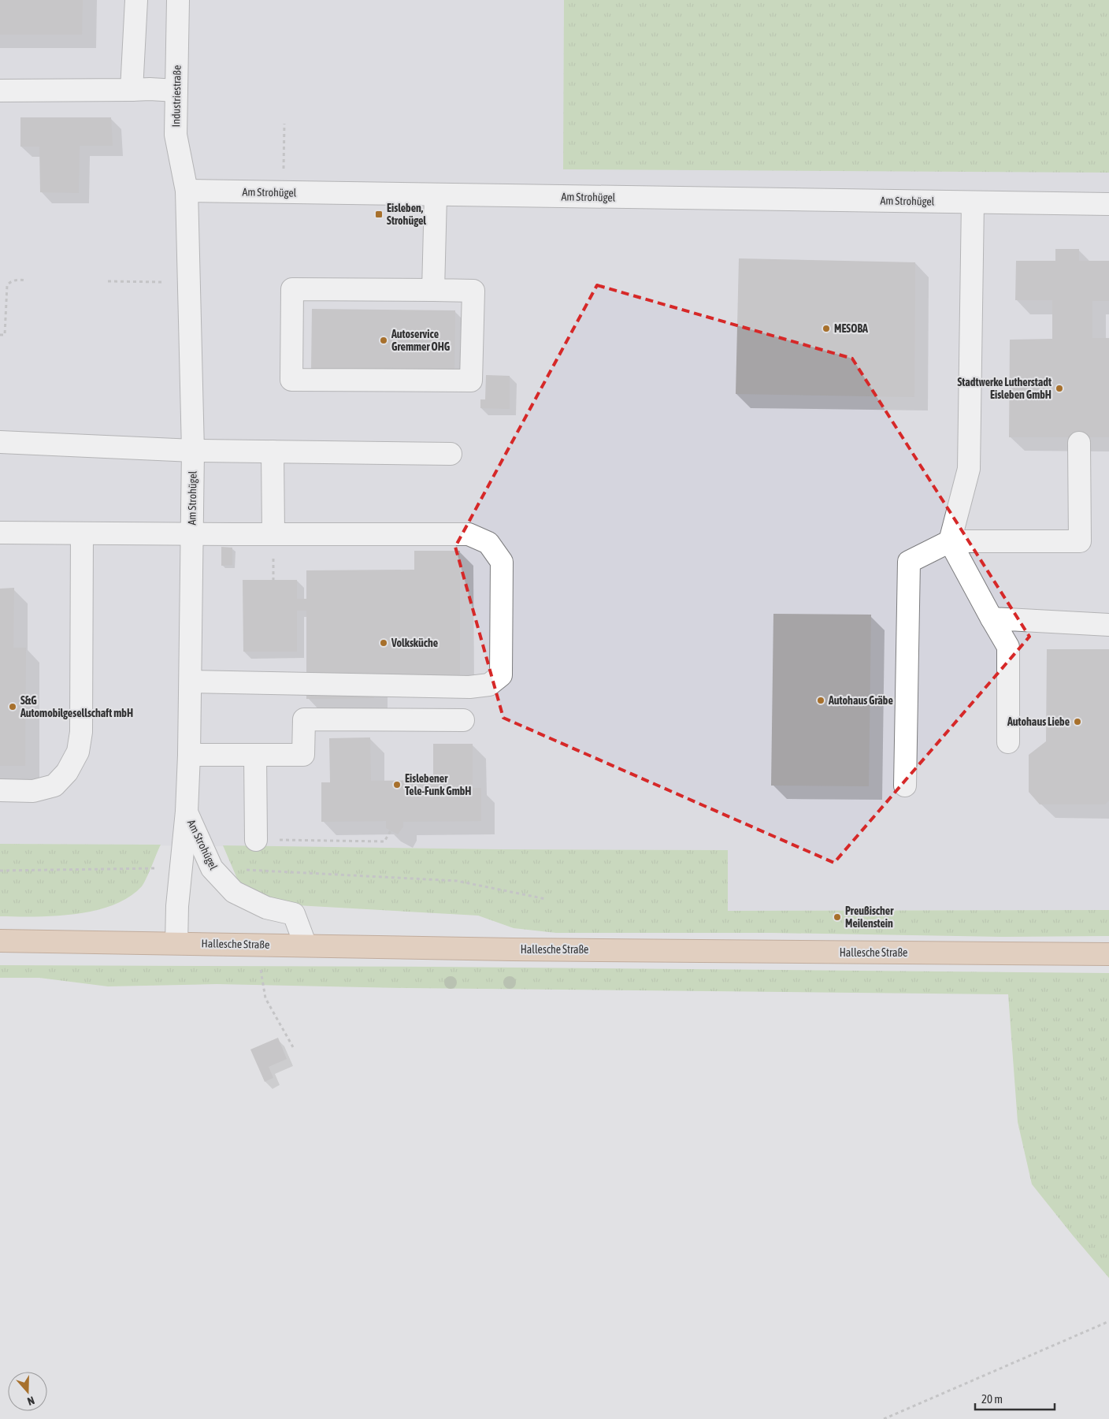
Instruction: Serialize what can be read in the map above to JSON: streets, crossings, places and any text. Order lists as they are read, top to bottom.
{
  "streets": {
    "main road": ["Hallesche Straße"],
    "street": ["Industriestraße", "Am Strohügel"]
  },
  "crossings": [
    ["Industriestraße", "Am Strohügel"],
    ["Am Strohügel", "Hallesche Straße"]
  ],
  "places": {
    "transit": ["Eisleben, Strohügel"],
    "other": [
      "MESOBA",
      "Autoservice Gremmer OHG",
      "Stadtwerke Lutherstadt Eisleben GmbH",
      "Volksküche",
      "Autohaus Gräbe",
      "S&G Automobilgesellschaft mbH",
      "Autohaus Liebe",
      "Eislebener Tele-Funk GmbH",
      "Preußischer Meilenstein"
    ]
  },
  "scale_bar": "20 m",
  "north": "bottom"
}
